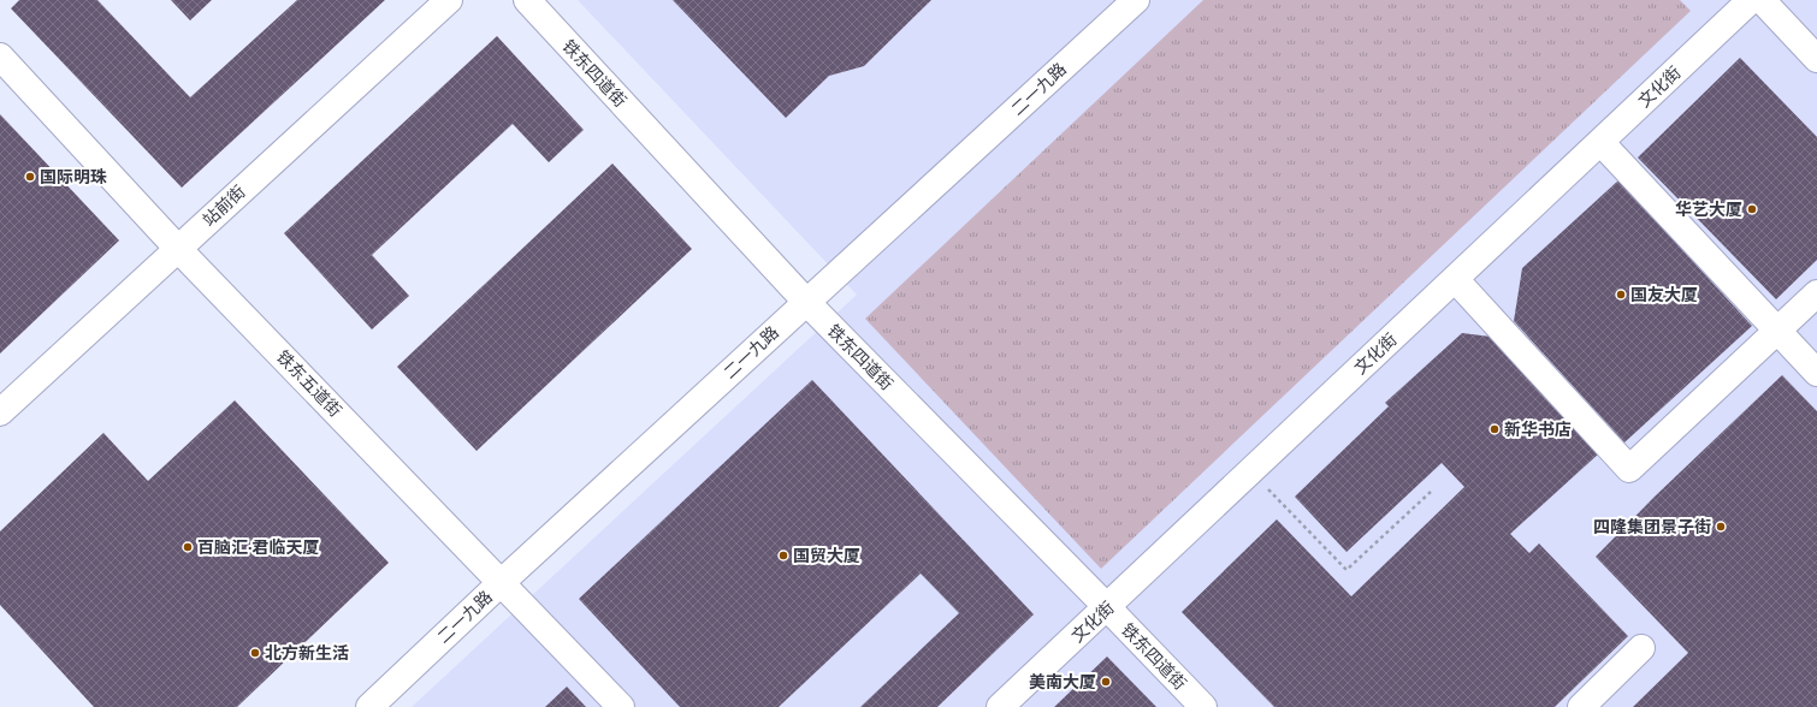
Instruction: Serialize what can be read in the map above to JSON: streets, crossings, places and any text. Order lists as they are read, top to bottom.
{
  "streets": {
    "street": [
      "铁东四道街",
      "文化街",
      "二一九路",
      "站前街",
      "铁东五道街"
    ]
  },
  "crossings": [
    ["铁东四道街", "文化街"],
    ["铁东四道街", "二一九路"],
    ["二一九路", "铁东五道街"],
    ["站前街", "铁东五道街"]
  ],
  "places": [
    "国际明珠",
    "华艺大厦",
    "国友大厦",
    "新华书店",
    "四隆集团景子街",
    "百脑汇·君临天厦",
    "国贸大厦",
    "北方新生活",
    "美南大厦"
  ]
}
